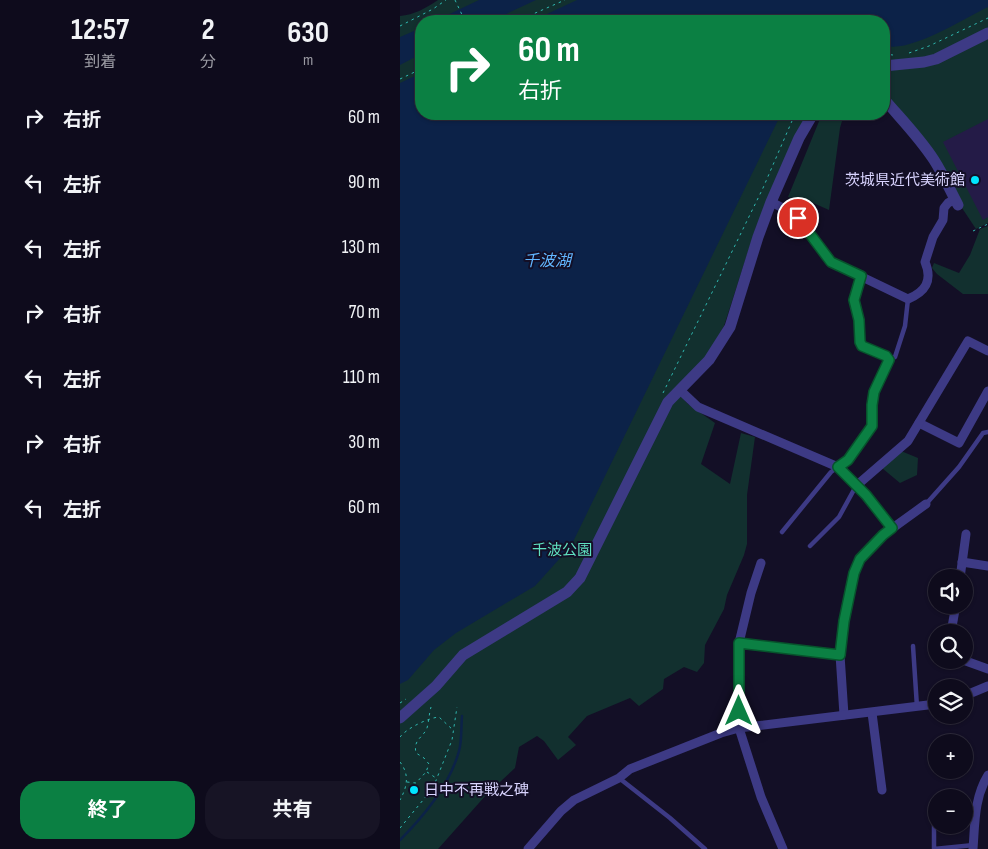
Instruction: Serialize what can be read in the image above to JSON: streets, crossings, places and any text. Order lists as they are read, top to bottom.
{
  "water": ["千波湖"],
  "parks": ["千波公園"],
  "places": ["茨城県近代美術館", "日中不再戦之碑"],
  "page": {
    "eta": [
      "12:57",
      "到着",
      "2",
      "分",
      "630",
      "m"
    ],
    "turn": ["60 m", "右折"],
    "list": [
      {
        "name": "右折",
        "value": "60 m"
      },
      {
        "name": "左折",
        "value": "90 m"
      },
      {
        "name": "左折",
        "value": "130 m"
      },
      {
        "name": "右折",
        "value": "70 m"
      },
      {
        "name": "左折",
        "value": "110 m"
      },
      {
        "name": "右折",
        "value": "30 m"
      },
      {
        "name": "左折",
        "value": "60 m"
      }
    ],
    "map_buttons": ["+", "−"],
    "buttons": ["終了", "共有"]
  }
}
